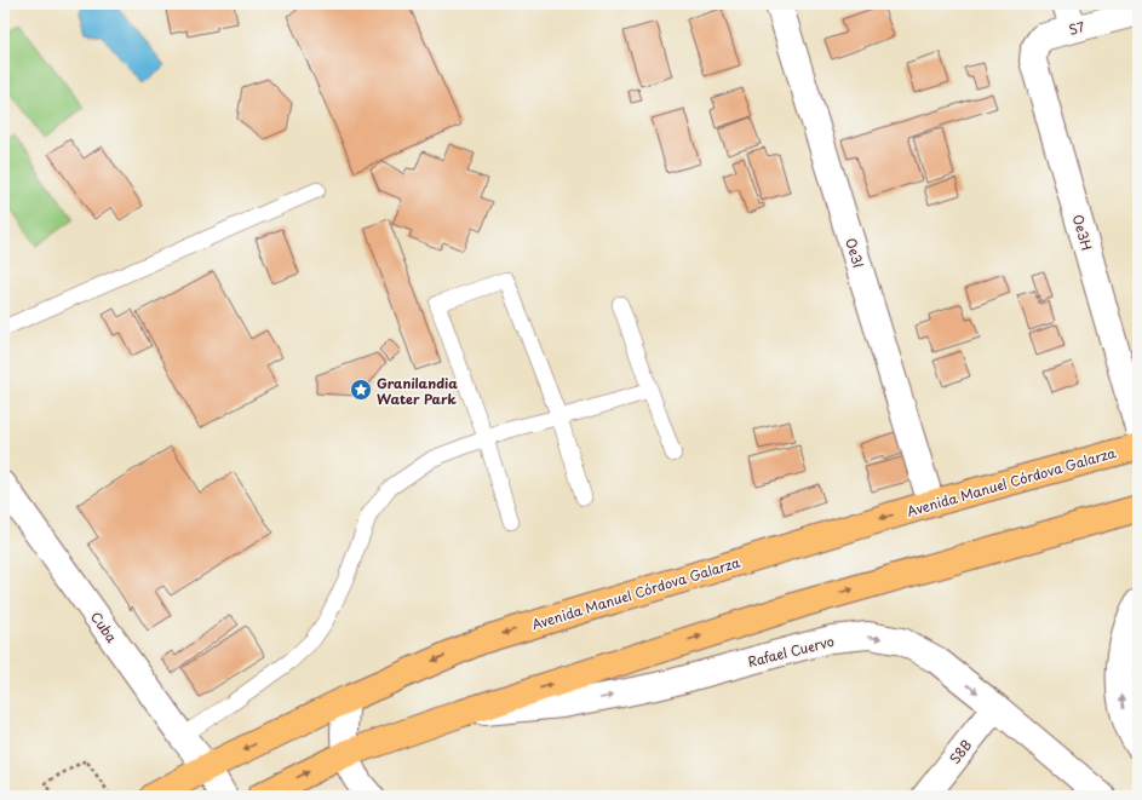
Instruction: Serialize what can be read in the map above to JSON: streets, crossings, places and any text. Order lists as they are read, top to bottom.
{
  "streets": {
    "main road": ["Avenida Manuel Córdova Galarza"],
    "street": [
      "S7",
      "Oe3H",
      "Oe3I",
      "Cuba",
      "Rafael Cuervo",
      "S8B"
    ]
  },
  "crossings": [
    ["S7", "Oe3H"],
    ["Oe3I", "Avenida Manuel Córdova Galarza"],
    ["Avenida Manuel Córdova Galarza", "Cuba"],
    ["Rafael Cuervo", "S8B"]
  ],
  "one_way": ["Rafael Cuervo"],
  "places": {
    "place": ["Granilandia Water Park"]
  }
}
